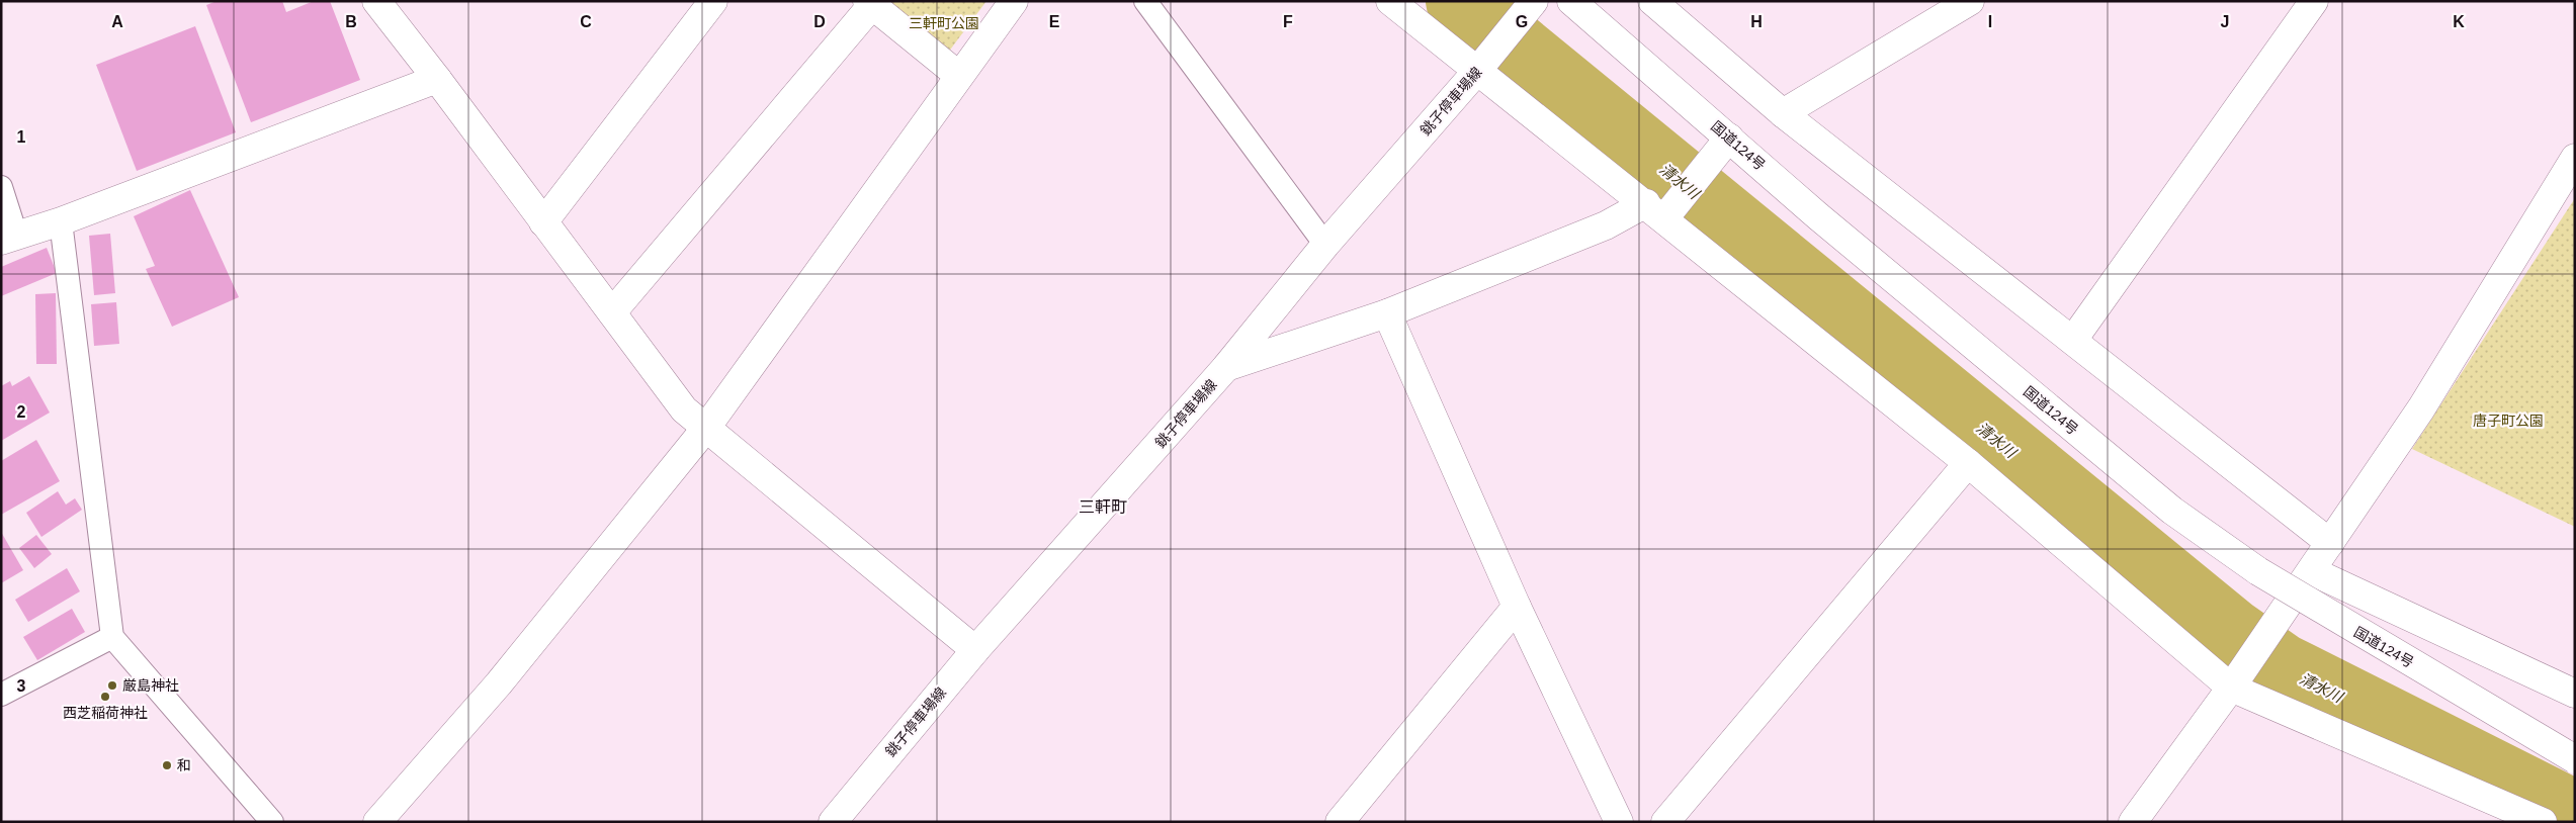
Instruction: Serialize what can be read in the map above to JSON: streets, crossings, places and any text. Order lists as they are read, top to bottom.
{
  "streets": {
    "main road": ["銚子停車場線", "国道124号"]
  },
  "districts": ["三軒町"],
  "water": ["清水川"],
  "parks": ["三軒町公園", "唐子町公園"],
  "places": ["厳島神社", "西芝稲荷神社", "和"],
  "grid": {
    "columns": [
      "A",
      "B",
      "C",
      "D",
      "E",
      "F",
      "G",
      "H",
      "I",
      "J",
      "K"
    ],
    "rows": ["1", "2", "3"]
  }
}
